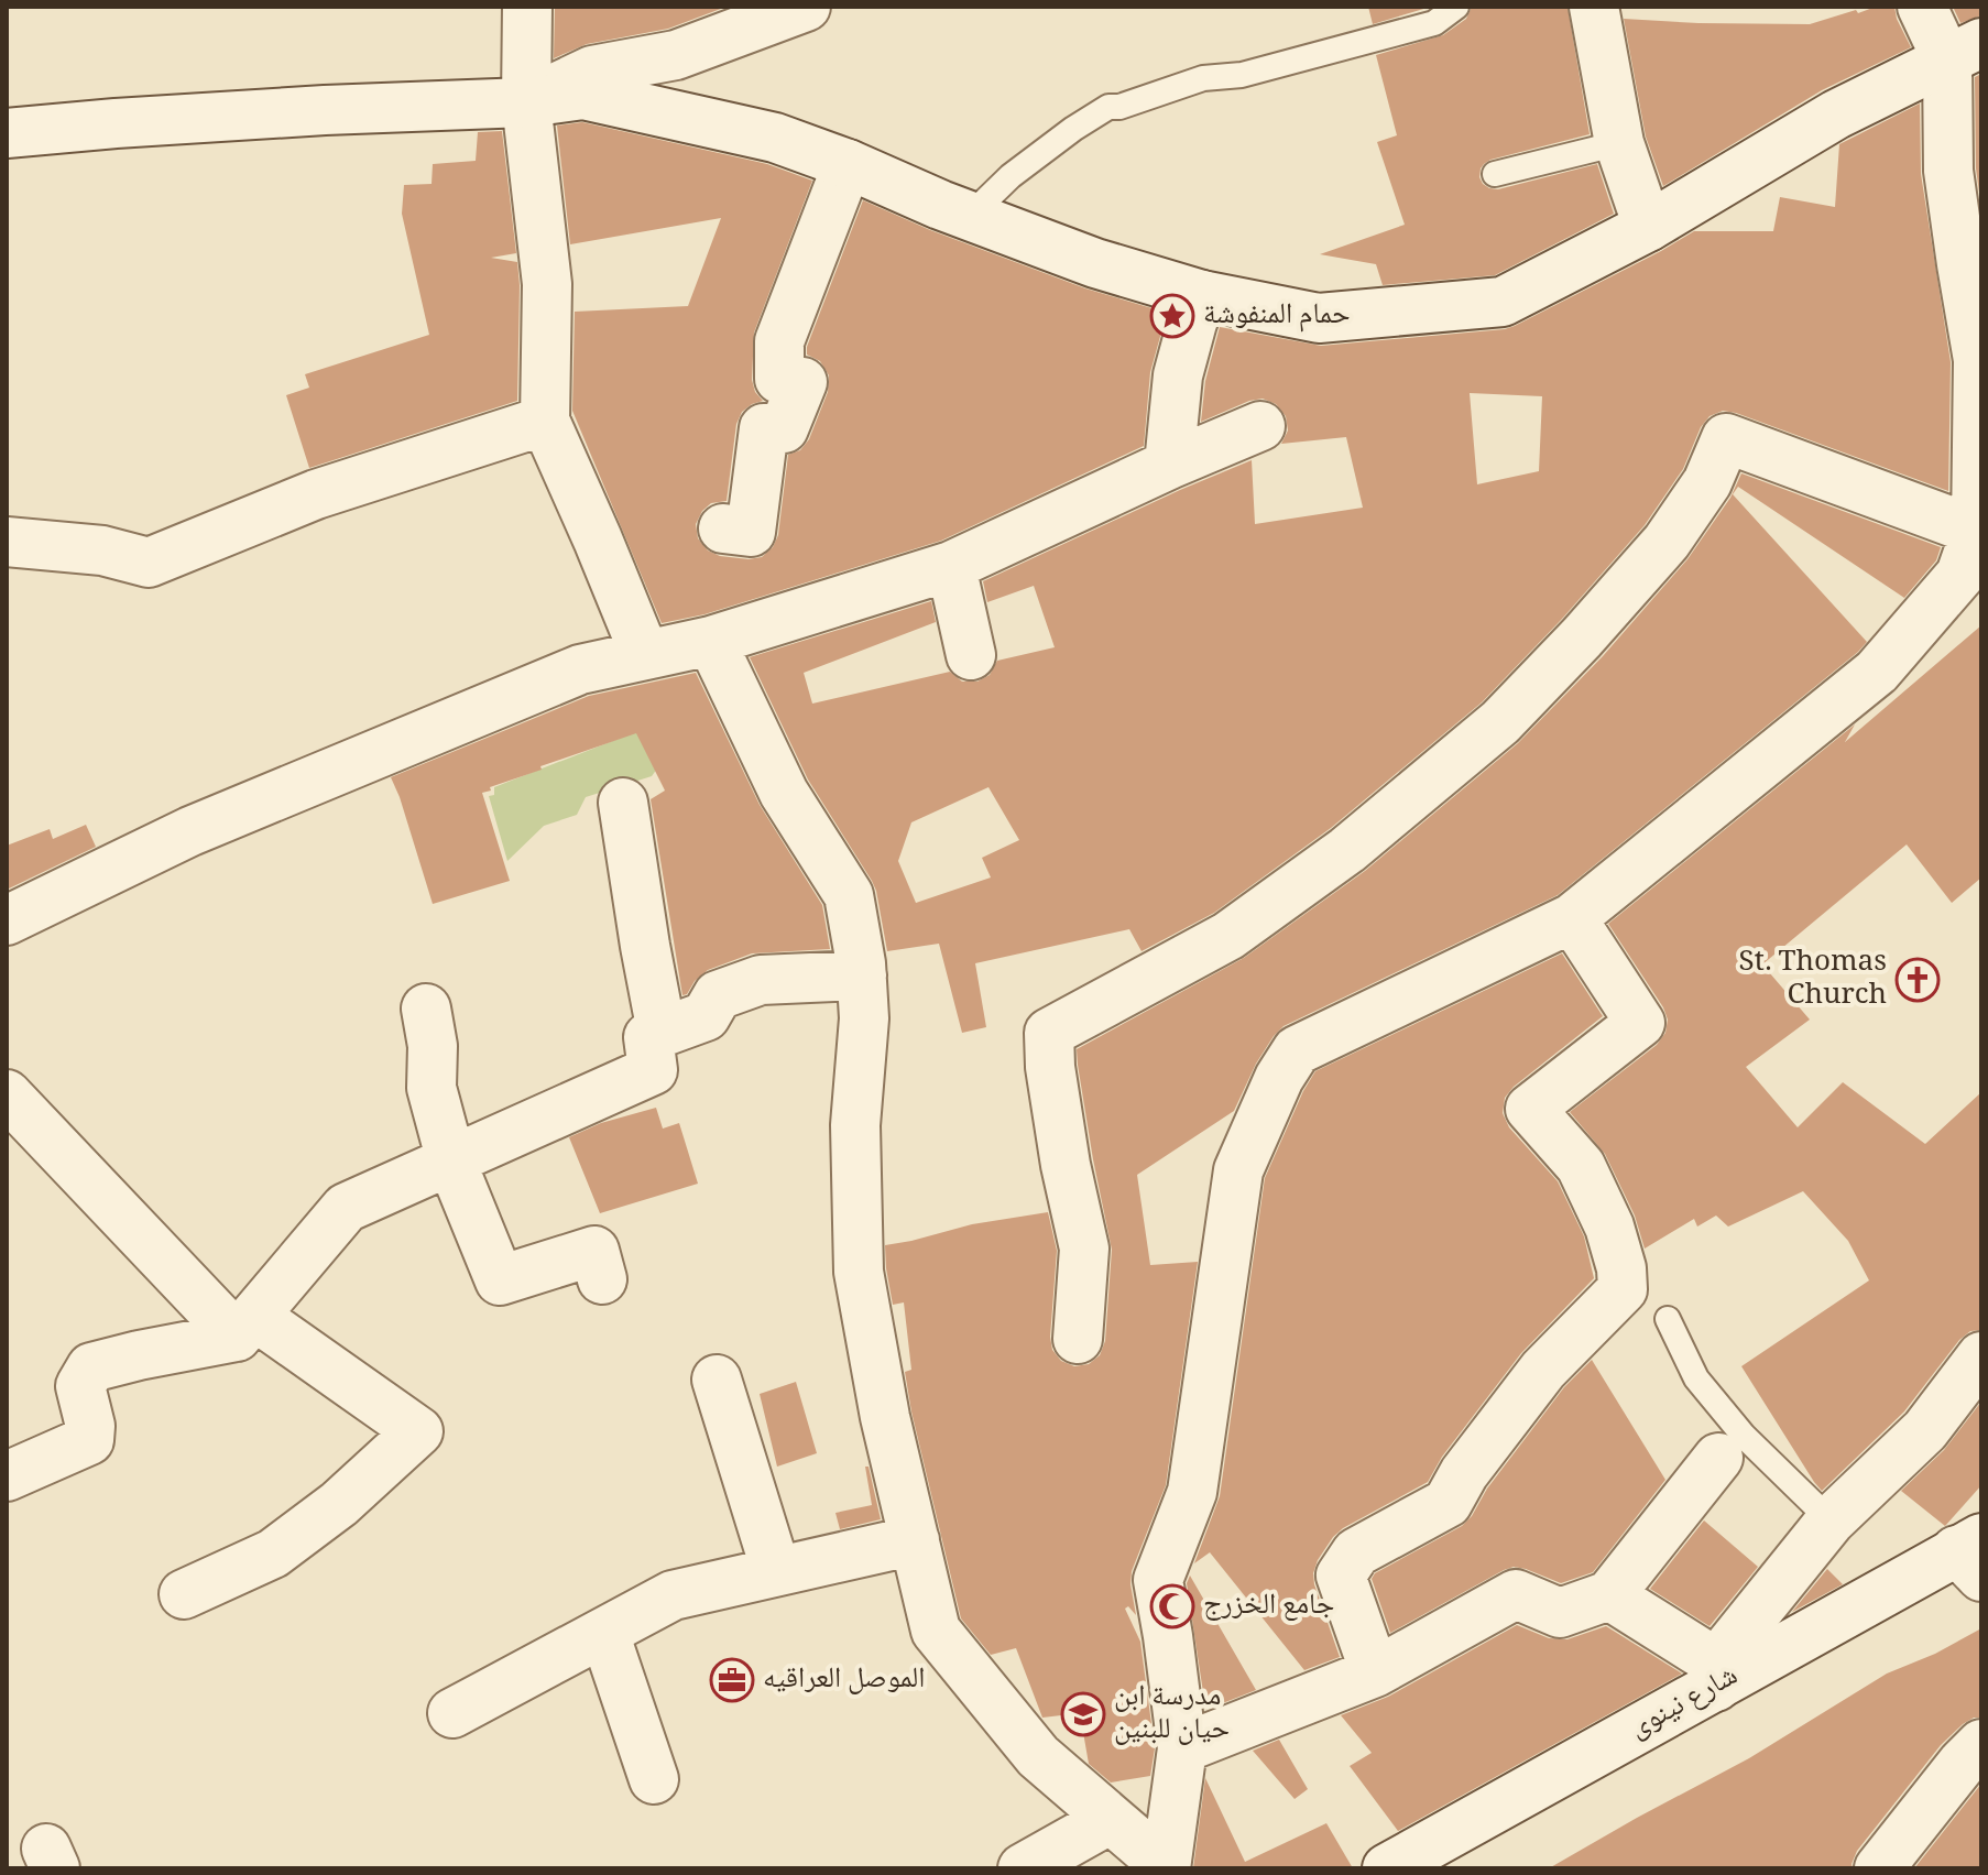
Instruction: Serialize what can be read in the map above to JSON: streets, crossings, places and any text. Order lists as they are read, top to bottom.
{
  "streets": {
    "street": ["شارع نينوى"]
  },
  "places": {
    "place": ["حمام المنفوشة"],
    "church": ["St. Thomas Church"],
    "mosque": ["جامع الخزرج"],
    "office": ["الموصل العراقيه"],
    "school or university": ["مدرسة ابن حيان للبنين"]
  }
}
